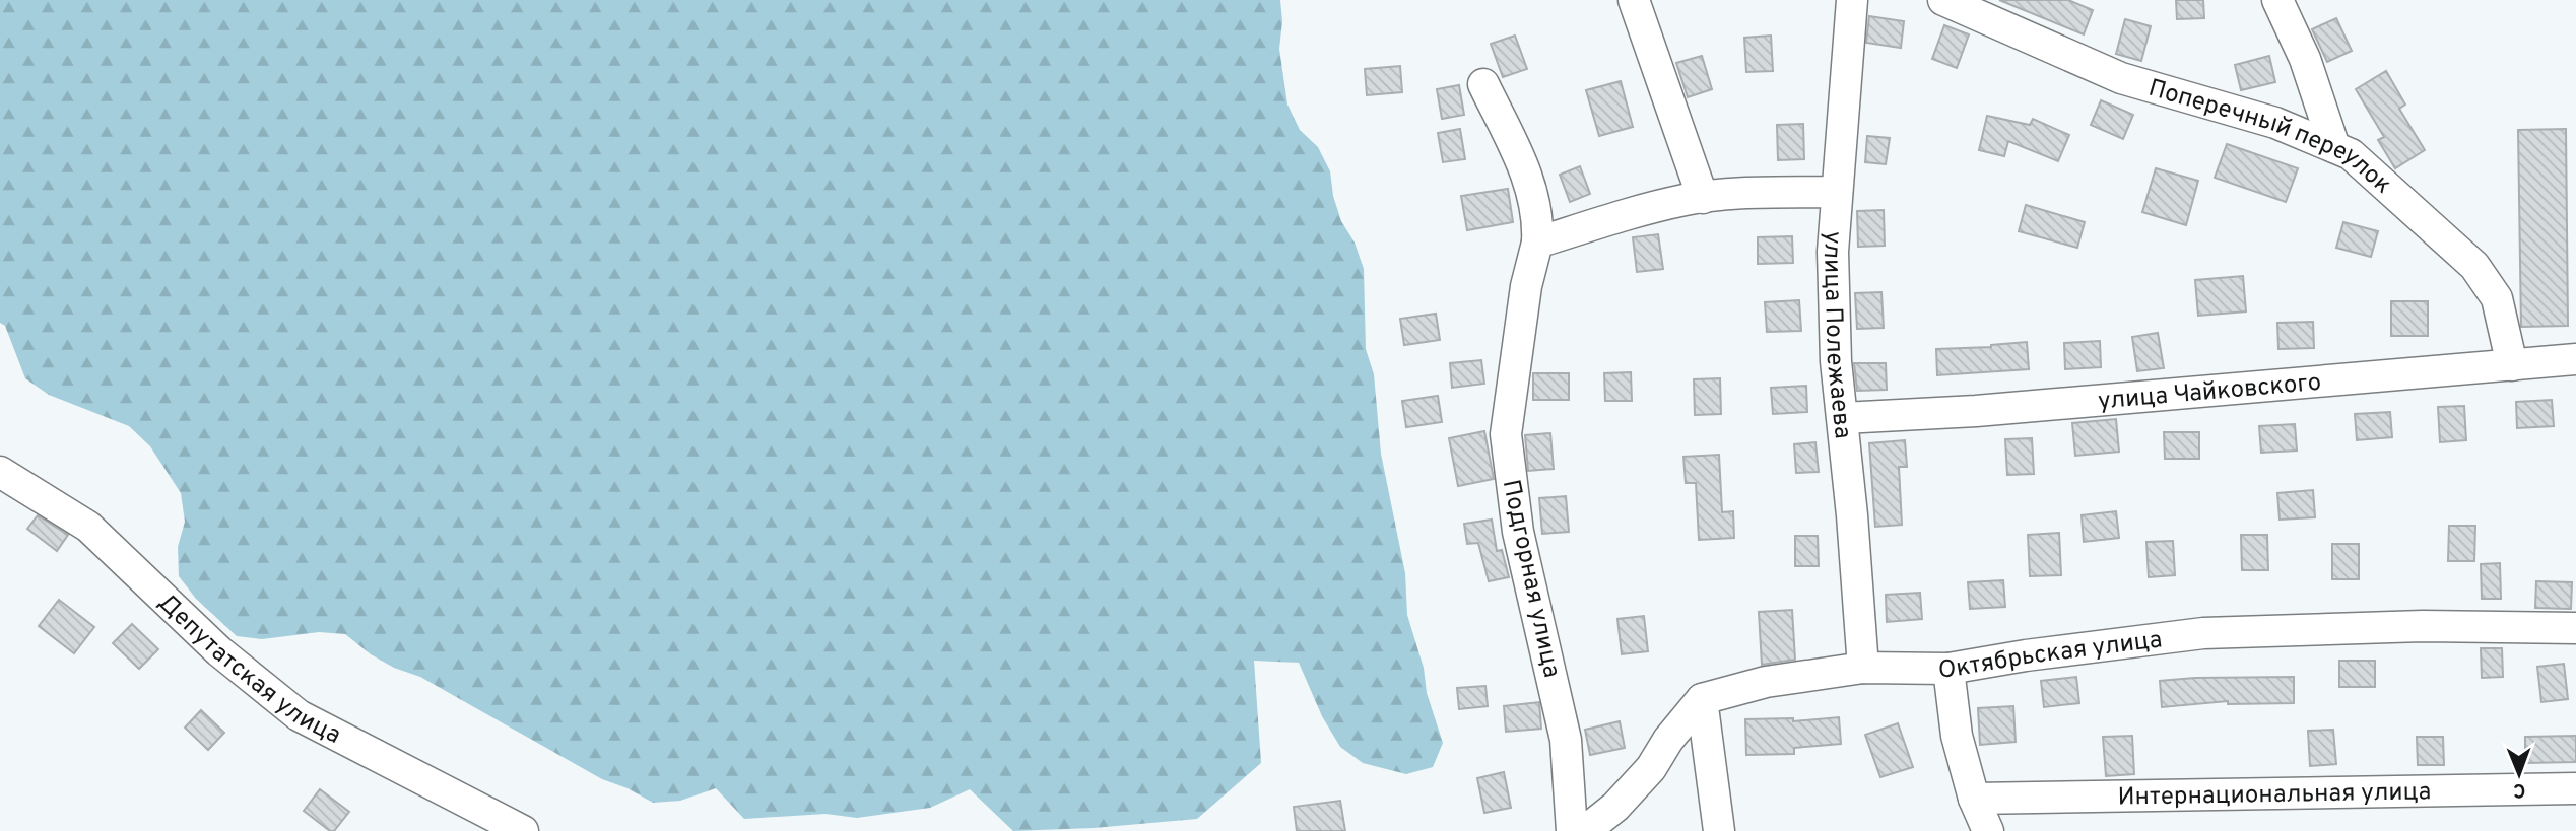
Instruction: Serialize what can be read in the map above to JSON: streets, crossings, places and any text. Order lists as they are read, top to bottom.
{
  "streets": {
    "street": [
      "Поперечный переулок",
      "улица Полежаева",
      "улица Чайковского",
      "Подгорная улица",
      "Октябрьская улица",
      "Депутатская улица",
      "Интернациональная улица"
    ]
  },
  "crossings": [
    ["Поперечный переулок", "улица Чайковского"],
    ["улица Полежаева", "улица Чайковского"],
    ["улица Полежаева", "Октябрьская улица"]
  ],
  "north": "bottom"
}
